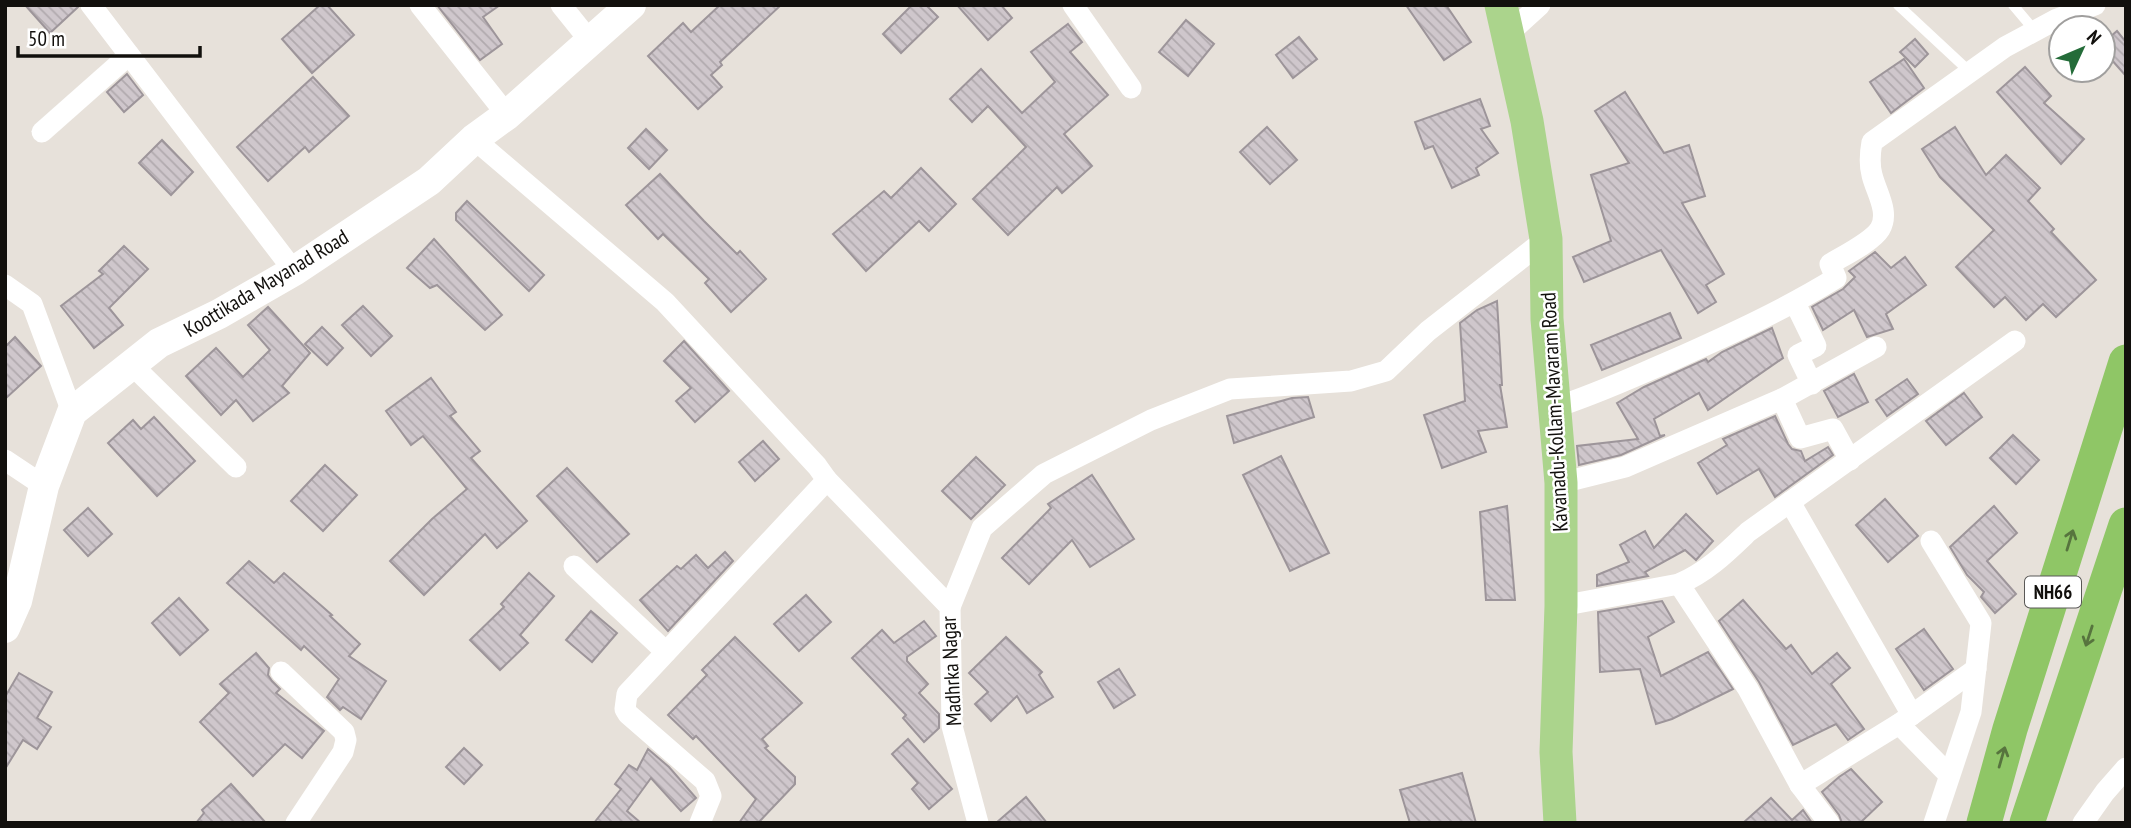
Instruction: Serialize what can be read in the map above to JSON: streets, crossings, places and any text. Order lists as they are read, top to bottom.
{
  "streets": {
    "highway": ["NH66"],
    "main road": ["Koottikada Mayanad Road", "Kavanadu-Kollam-Mavaram Road"],
    "street": ["Madhrka Nagar"]
  },
  "crossings": [
    ["Koottikada Mayanad Road", "Madhrka Nagar"]
  ],
  "scale_bar": "50 m",
  "north": "top right"
}
